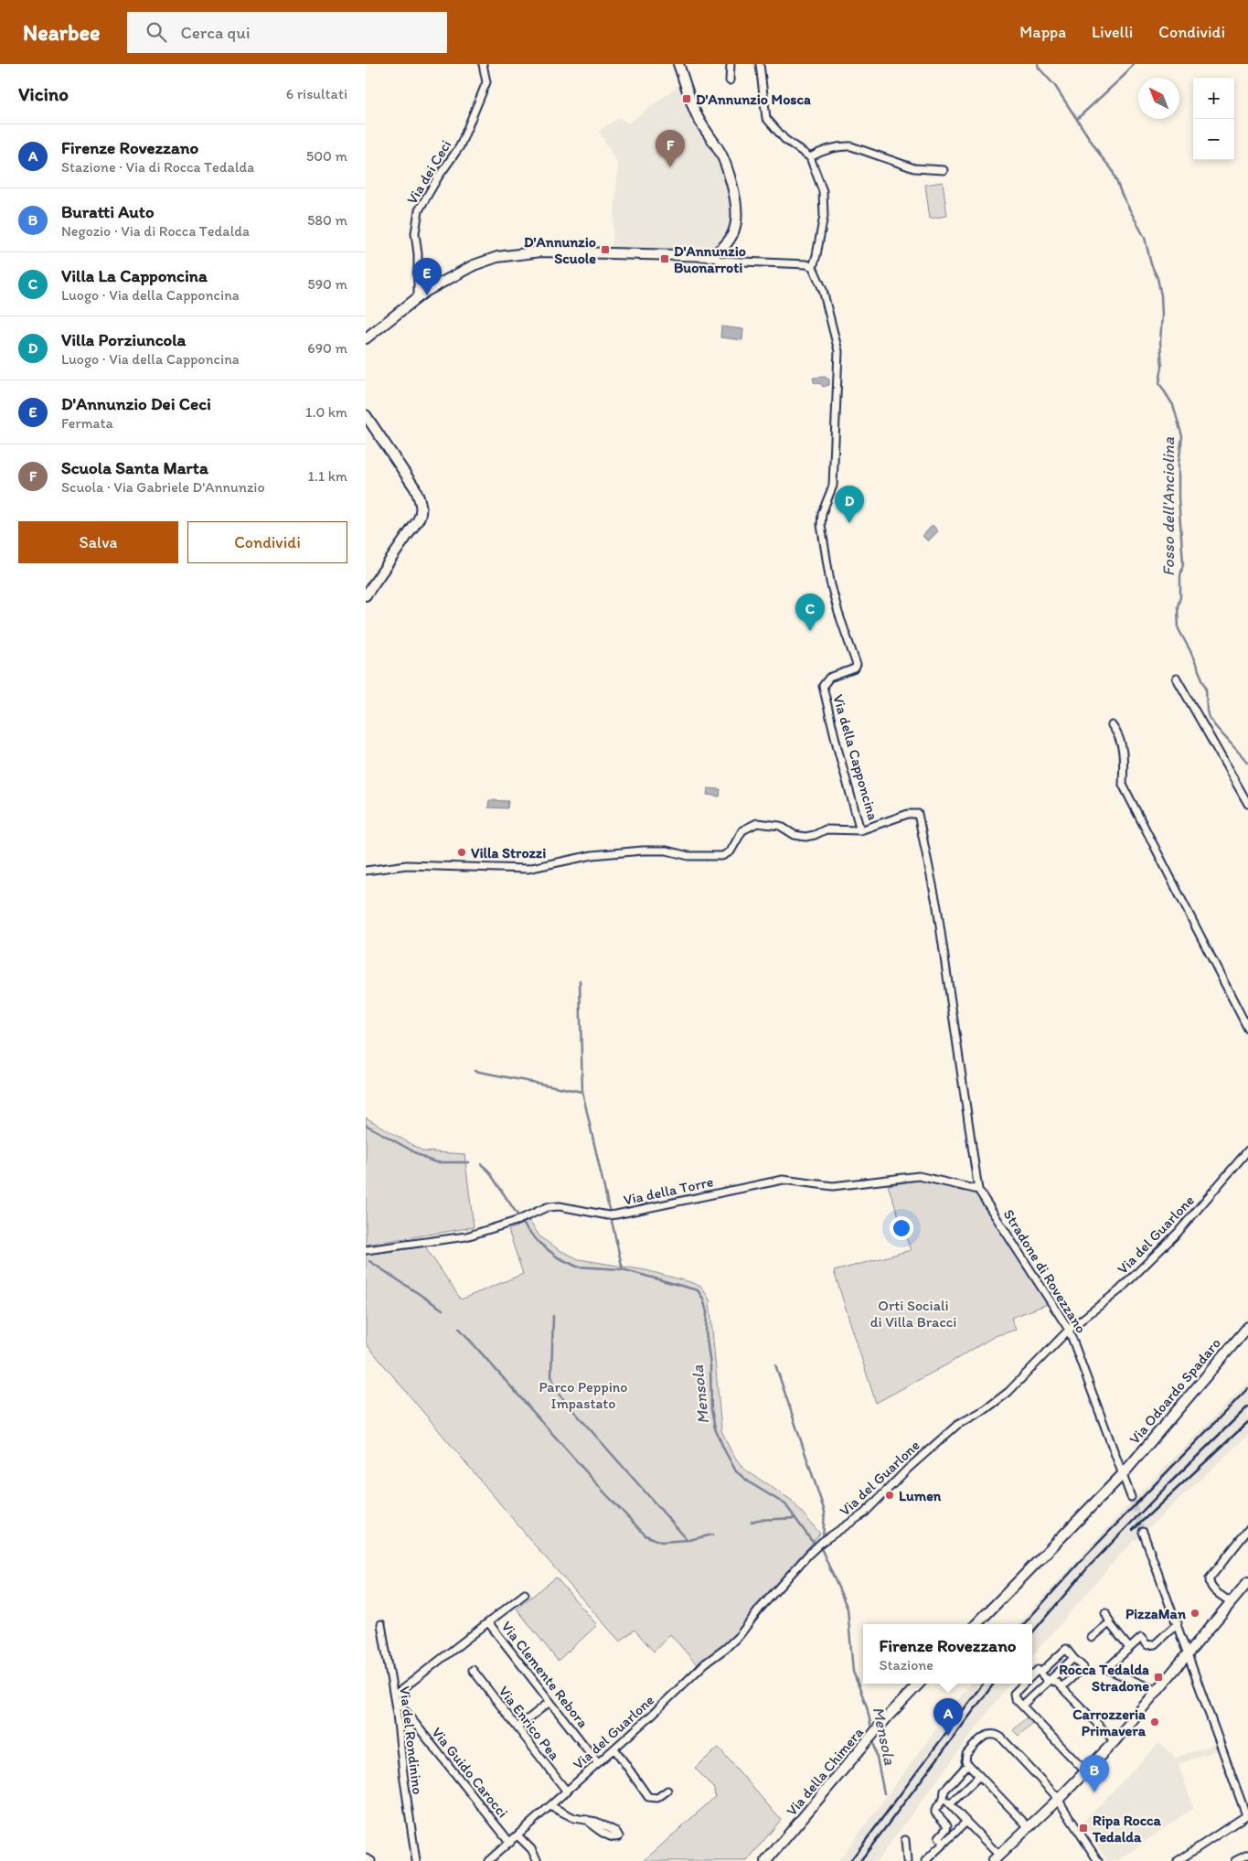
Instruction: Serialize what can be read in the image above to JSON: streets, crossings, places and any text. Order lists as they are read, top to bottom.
{
  "streets": {
    "street": [
      "Via dei Ceci",
      "Via della Capponcina",
      "Via della Torre",
      "Via del Guarlone",
      "Stradone di Rovezzano",
      "Via Odoardo Spadaro",
      "Via Clemente Rebora",
      "Via Enrico Pea",
      "Via del Rondinino",
      "Via della Chimera",
      "Via Guido Carocci"
    ]
  },
  "crossings": [
    ["Via della Capponcina", "Via della Torre"],
    ["Via della Capponcina", "Stradone di Rovezzano"],
    ["Via della Torre", "Stradone di Rovezzano"],
    ["Via del Guarlone", "Stradone di Rovezzano"],
    ["Via del Guarlone", "Via Clemente Rebora"],
    ["Via del Guarlone", "Via Enrico Pea"],
    ["Via del Guarlone", "Via Guido Carocci"],
    ["Stradone di Rovezzano", "Via Odoardo Spadaro"],
    ["Via Clemente Rebora", "Via del Rondinino"],
    ["Via Clemente Rebora", "Via Guido Carocci"],
    ["Via del Rondinino", "Via Guido Carocci"]
  ],
  "water": ["Fosso dell'Anciolina", "Mensola"],
  "parks": ["Orti Sociali di Villa Bracci", "Parco Peppino Impastato"],
  "places": {
    "transit": [
      "D'Annunzio Mosca",
      "D'Annunzio Scuole",
      "D'Annunzio Buonarroti",
      "Rocca Tedalda Stradone",
      "Ripa Rocca Tedalda"
    ],
    "other": [
      "Villa Strozzi",
      "Lumen",
      "PizzaMan",
      "Carrozzeria Primavera"
    ]
  },
  "north": "top left",
  "page": {
    "header": "Nearbee",
    "search": "Cerca qui",
    "nav": ["Mappa", "Livelli", "Condividi"],
    "heading": ["Vicino", "6 risultati"],
    "map_buttons": ["+", "−"],
    "list": [
      {
        "mark": "A",
        "name": "Firenze Rovezzano",
        "note": "Stazione · Via di Rocca Tedalda",
        "value": "500 m"
      },
      {
        "mark": "B",
        "name": "Buratti Auto",
        "note": "Negozio · Via di Rocca Tedalda",
        "value": "580 m"
      },
      {
        "mark": "C",
        "name": "Villa La Capponcina",
        "note": "Luogo · Via della Capponcina",
        "value": "590 m"
      },
      {
        "mark": "D",
        "name": "Villa Porziuncola",
        "note": "Luogo · Via della Capponcina",
        "value": "690 m"
      },
      {
        "mark": "E",
        "name": "D'Annunzio Dei Ceci",
        "note": "Fermata",
        "value": "1.0 km"
      },
      {
        "mark": "F",
        "name": "Scuola Santa Marta",
        "note": "Scuola · Via Gabriele D'Annunzio",
        "value": "1.1 km"
      }
    ],
    "pins": [
      "F",
      "E",
      "D",
      "C",
      "A",
      "B"
    ],
    "buttons": ["Salva", "Condividi"],
    "popup": ["Firenze Rovezzano", "Stazione"]
  }
}
